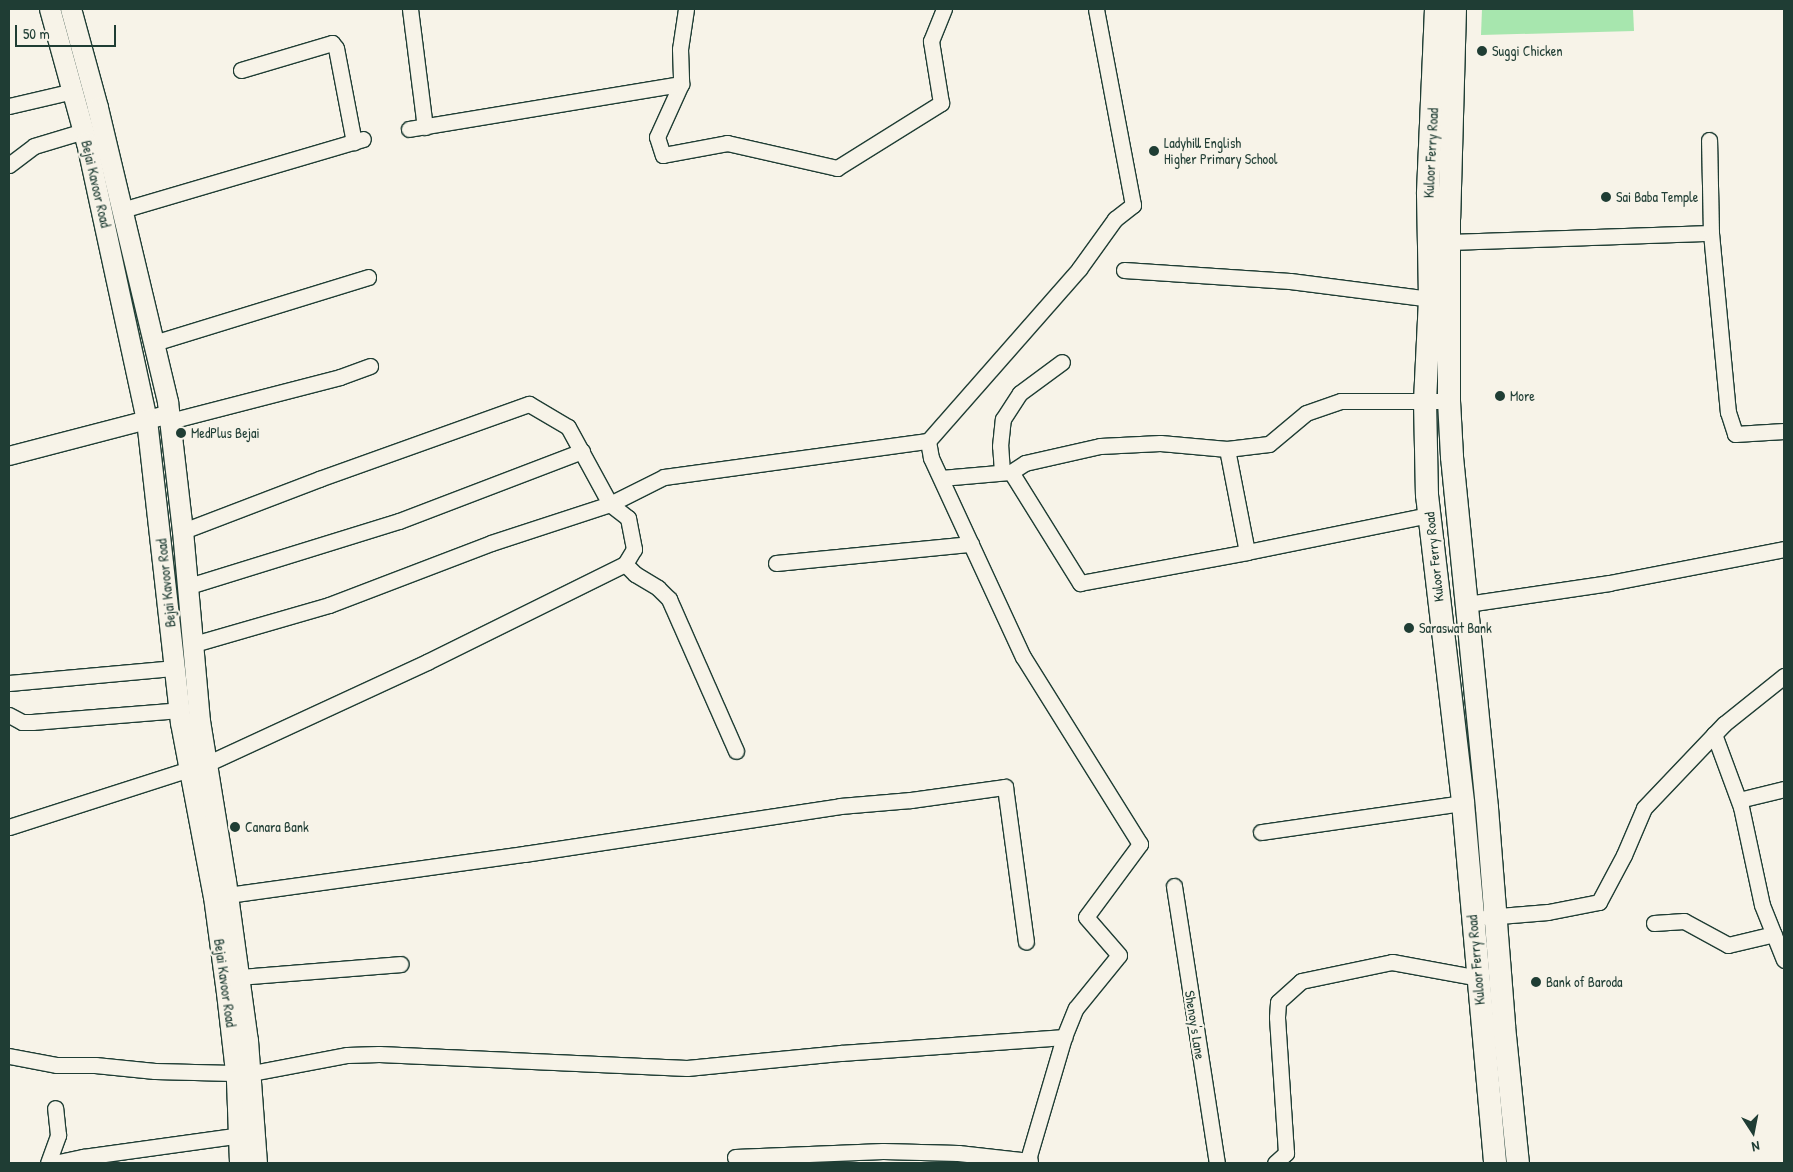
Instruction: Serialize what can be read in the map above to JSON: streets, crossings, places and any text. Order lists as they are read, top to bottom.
{
  "streets": {
    "main road": ["Kuloor Ferry Road", "Bejai Kavoor Road"],
    "street": ["Shenoy's Lane"]
  },
  "places": [
    "Suggi Chicken",
    "Ladyhill English Higher Primary School",
    "Sai Baba Temple",
    "More",
    "MedPlus Bejai",
    "Saraswat Bank",
    "Canara Bank",
    "Bank of Baroda"
  ],
  "scale_bar": "50 m",
  "north": "bottom"
}
